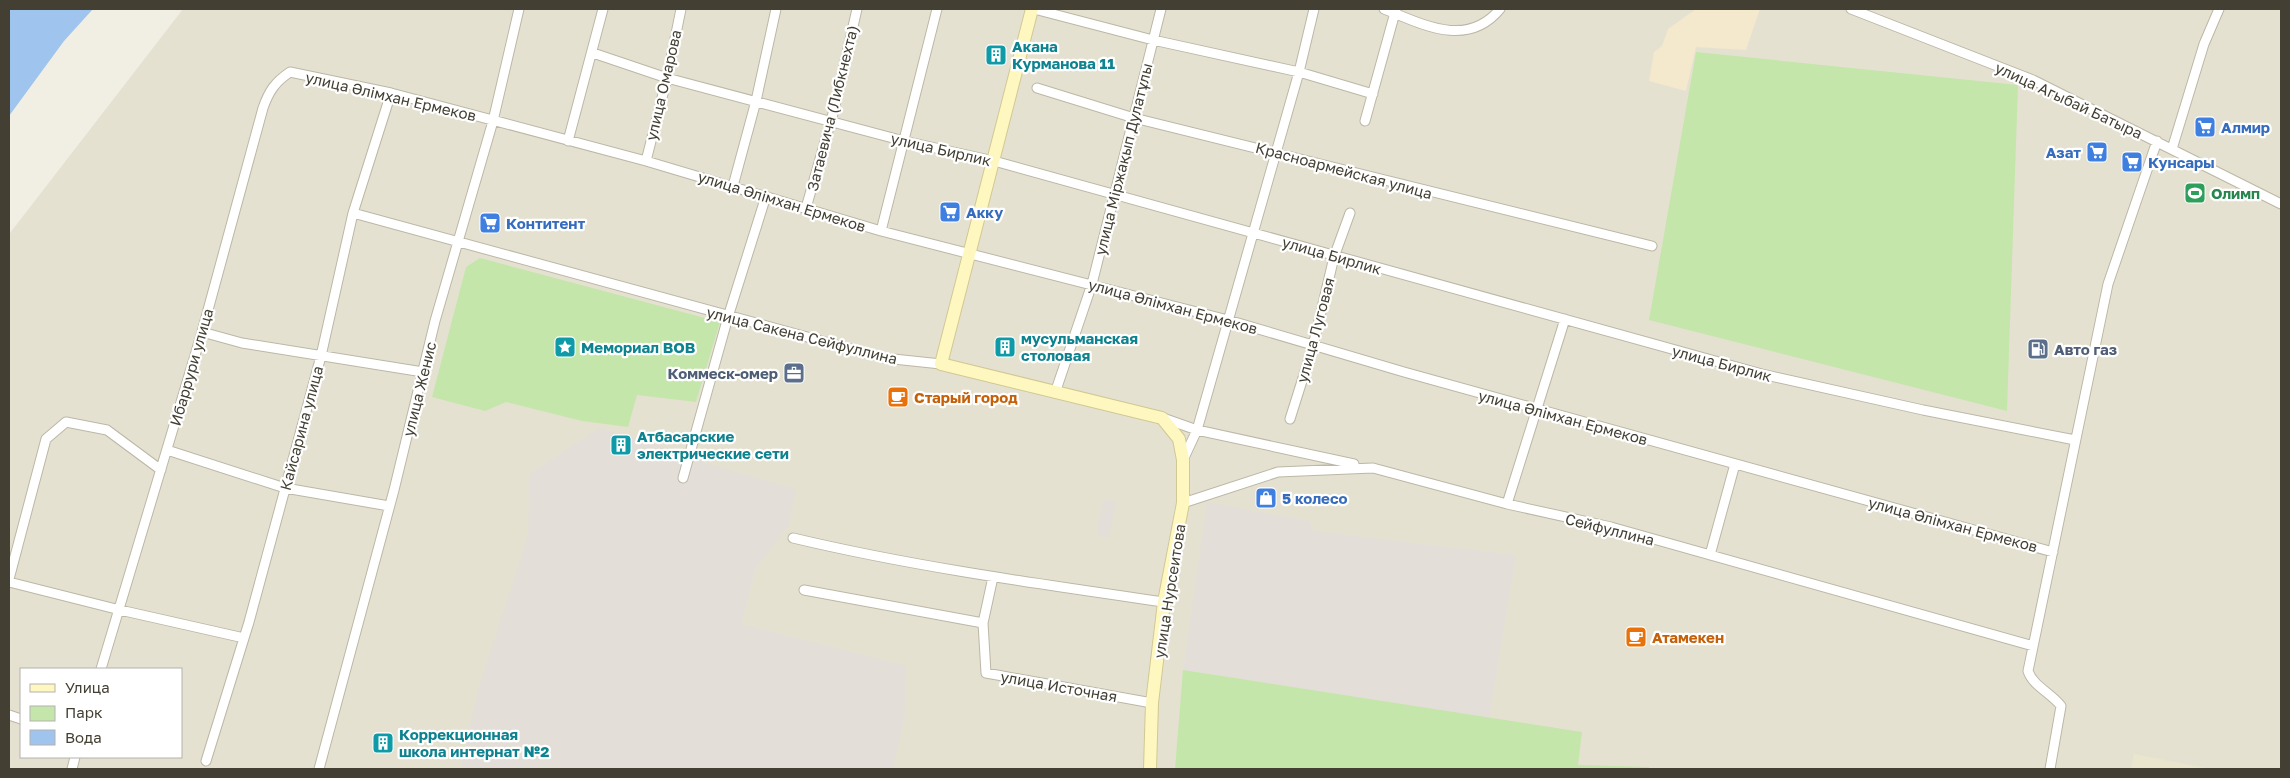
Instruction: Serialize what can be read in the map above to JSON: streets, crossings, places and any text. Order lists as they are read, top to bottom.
{
  "streets": {
    "main road": ["улица Сакена Сейфуллина", "улица Нурсеитова"],
    "street": [
      "улица Омарова",
      "улица Әлімхан Ермеков",
      "улица Агыбай Батыра",
      "Затаевича (Либкнехта)",
      "улица Бирлик",
      "улица Міржақып Дулатұлы",
      "Красноармейская улица",
      "улица Луговая",
      "Ибаррури улица",
      "улица Женис",
      "Кайсарина улица",
      "Сейфуллина",
      "улица Источная"
    ]
  },
  "crossings": [
    ["улица Омарова", "улица Әлімхан Ермеков"],
    ["улица Омарова", "улица Бирлик"],
    ["улица Әлімхан Ермеков", "Затаевича (Либкнехта)"],
    ["улица Әлімхан Ермеков", "улица Міржақып Дулатұлы"],
    ["улица Әлімхан Ермеков", "улица Луговая"],
    ["улица Әлімхан Ермеков", "Ибаррури улица"],
    ["улица Әлімхан Ермеков", "улица Женис"],
    ["улица Әлімхан Ермеков", "Кайсарина улица"],
    ["Затаевича (Либкнехта)", "улица Бирлик"],
    ["улица Бирлик", "улица Міржақып Дулатұлы"],
    ["улица Бирлик", "улица Луговая"],
    ["улица Міржақып Дулатұлы", "Красноармейская улица"],
    ["улица Міржақып Дулатұлы", "улица Сакена Сейфуллина"],
    ["улица Сакена Сейфуллина", "улица Женис"],
    ["улица Сакена Сейфуллина", "Кайсарина улица"],
    ["улица Сакена Сейфуллина", "Сейфуллина"],
    ["улица Сакена Сейфуллина", "улица Нурсеитова"],
    ["Сейфуллина", "улица Нурсеитова"],
    ["улица Нурсеитова", "улица Источная"]
  ],
  "places": {
    "building": [
      "Акана Курманова 11",
      "мусульманская столовая",
      "Атбасарские электрические сети",
      "Коррекционная школа интернат №2"
    ],
    "supermarket": [
      "Алмир",
      "Азат",
      "Кунсары",
      "Акку",
      "Контитент"
    ],
    "sports": ["Олимп"],
    "place": ["Мемориал ВОВ"],
    "fuel station": ["Авто газ"],
    "office": ["Коммеск-омер"],
    "cafe": ["Старый город", "Атамекен"],
    "shop": ["5 колесо"]
  },
  "legend": ["Улица", "Парк", "Вода"]
}
